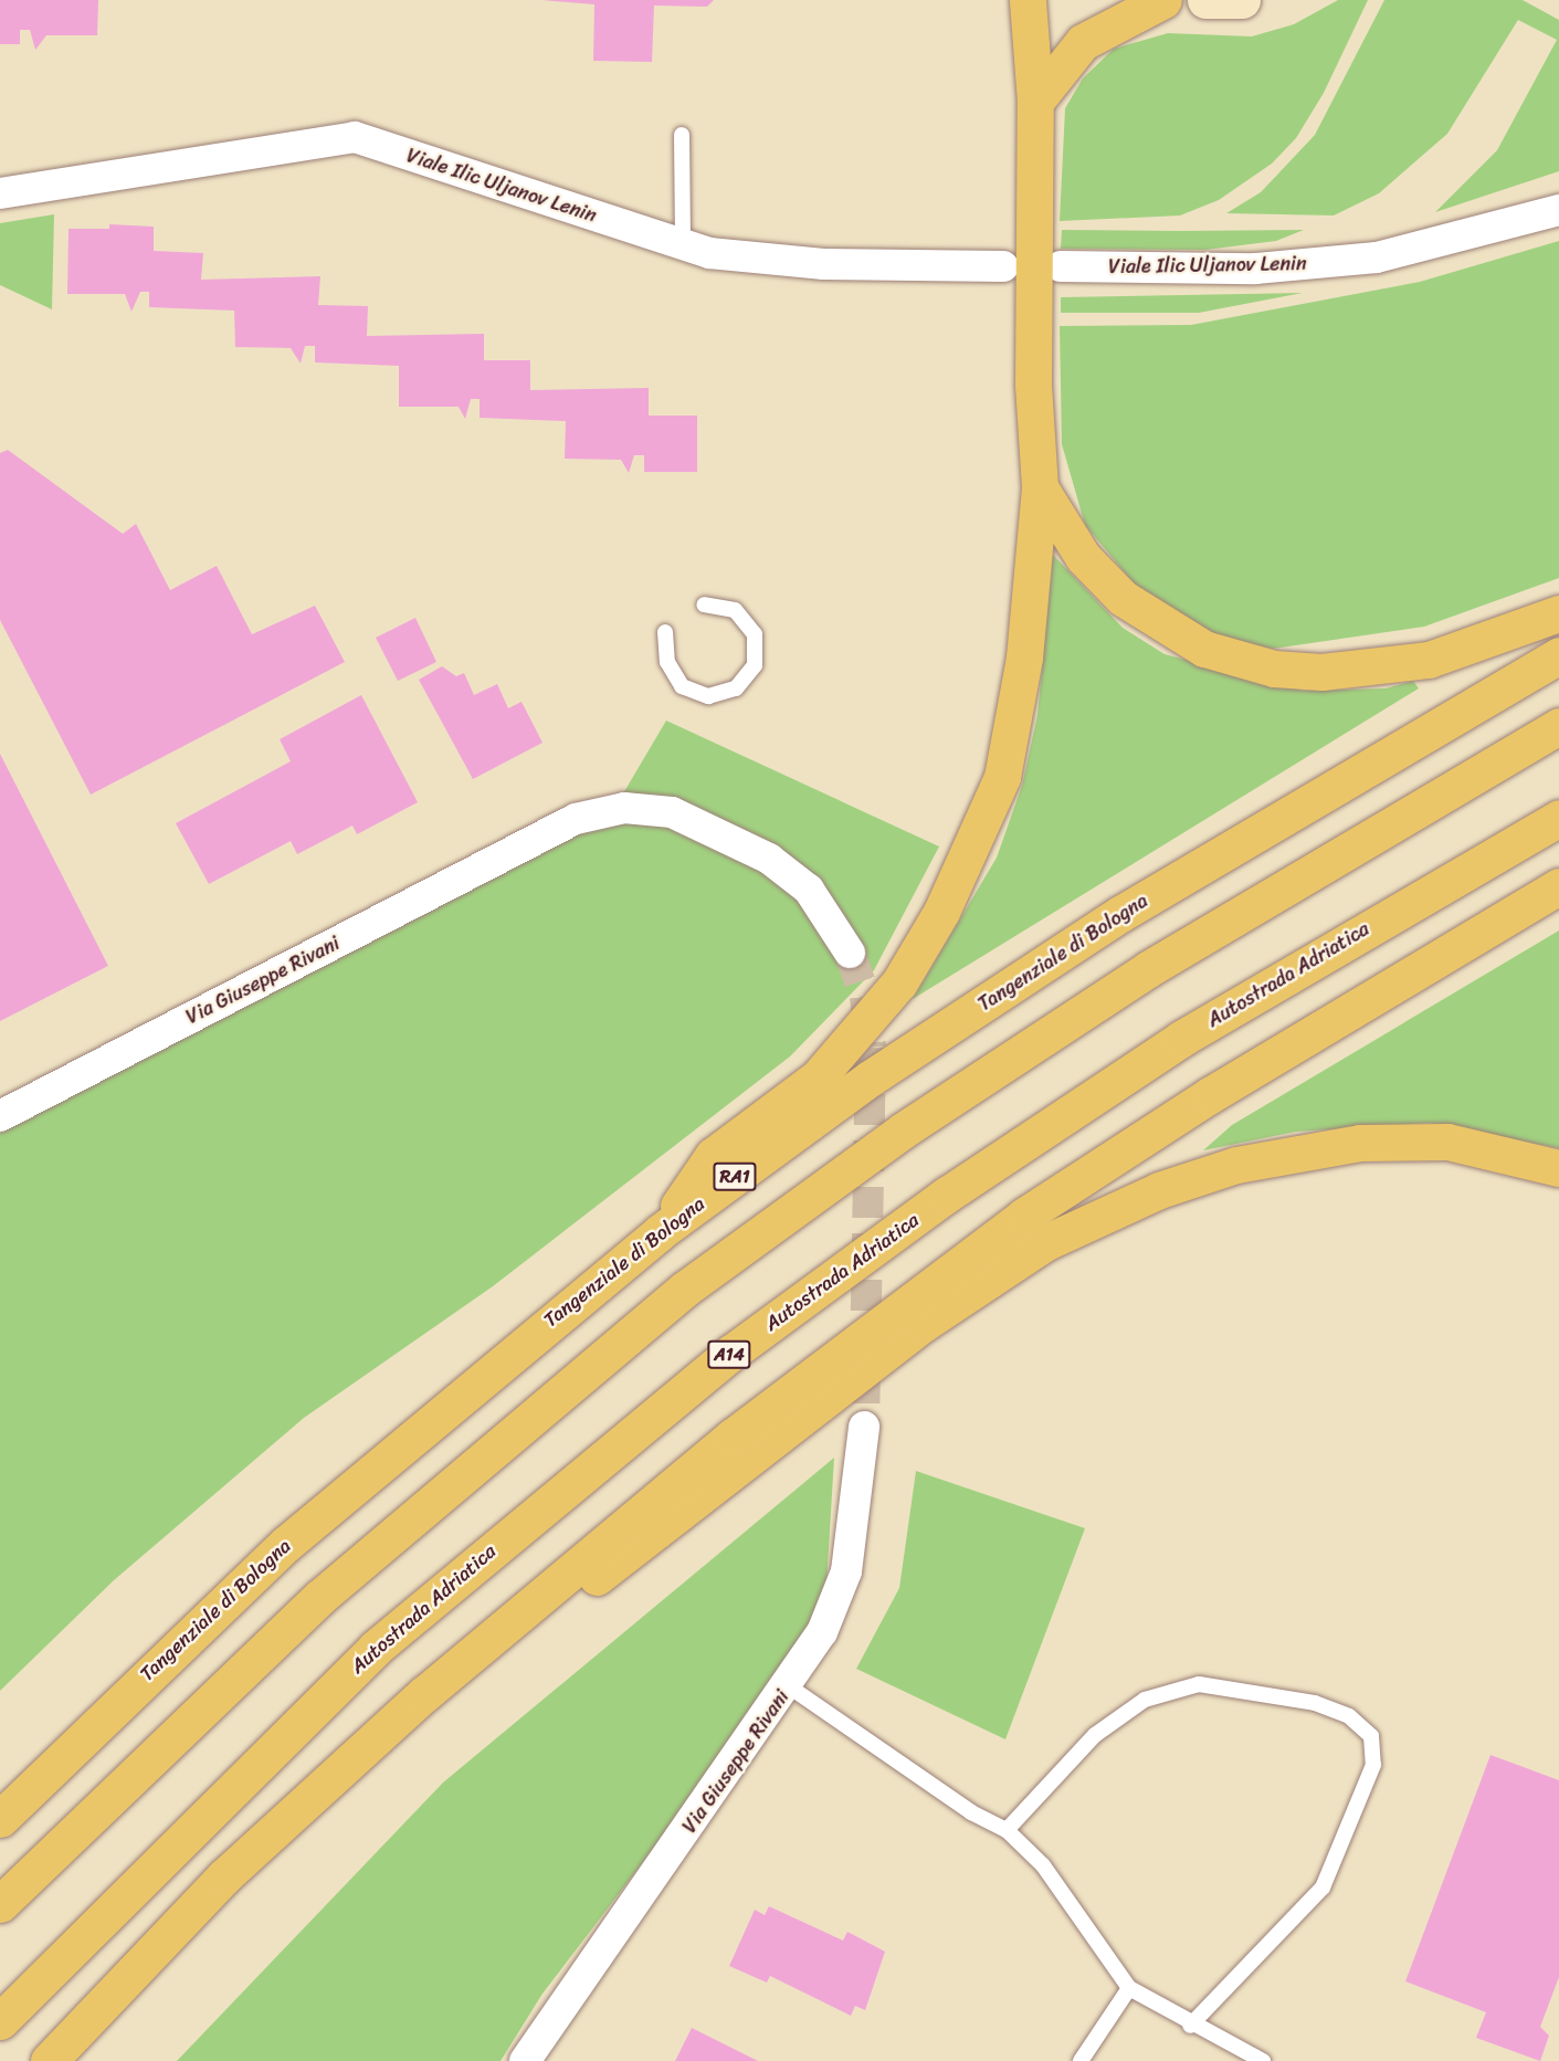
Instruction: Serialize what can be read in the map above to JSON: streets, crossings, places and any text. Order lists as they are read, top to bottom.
{
  "streets": {
    "highway": [
      "Tangenziale di Bologna",
      "Autostrada Adriatica",
      "RA1",
      "A14"
    ],
    "street": ["Viale Ilic Uljanov Lenin", "Via Giuseppe Rivani"]
  }
}
